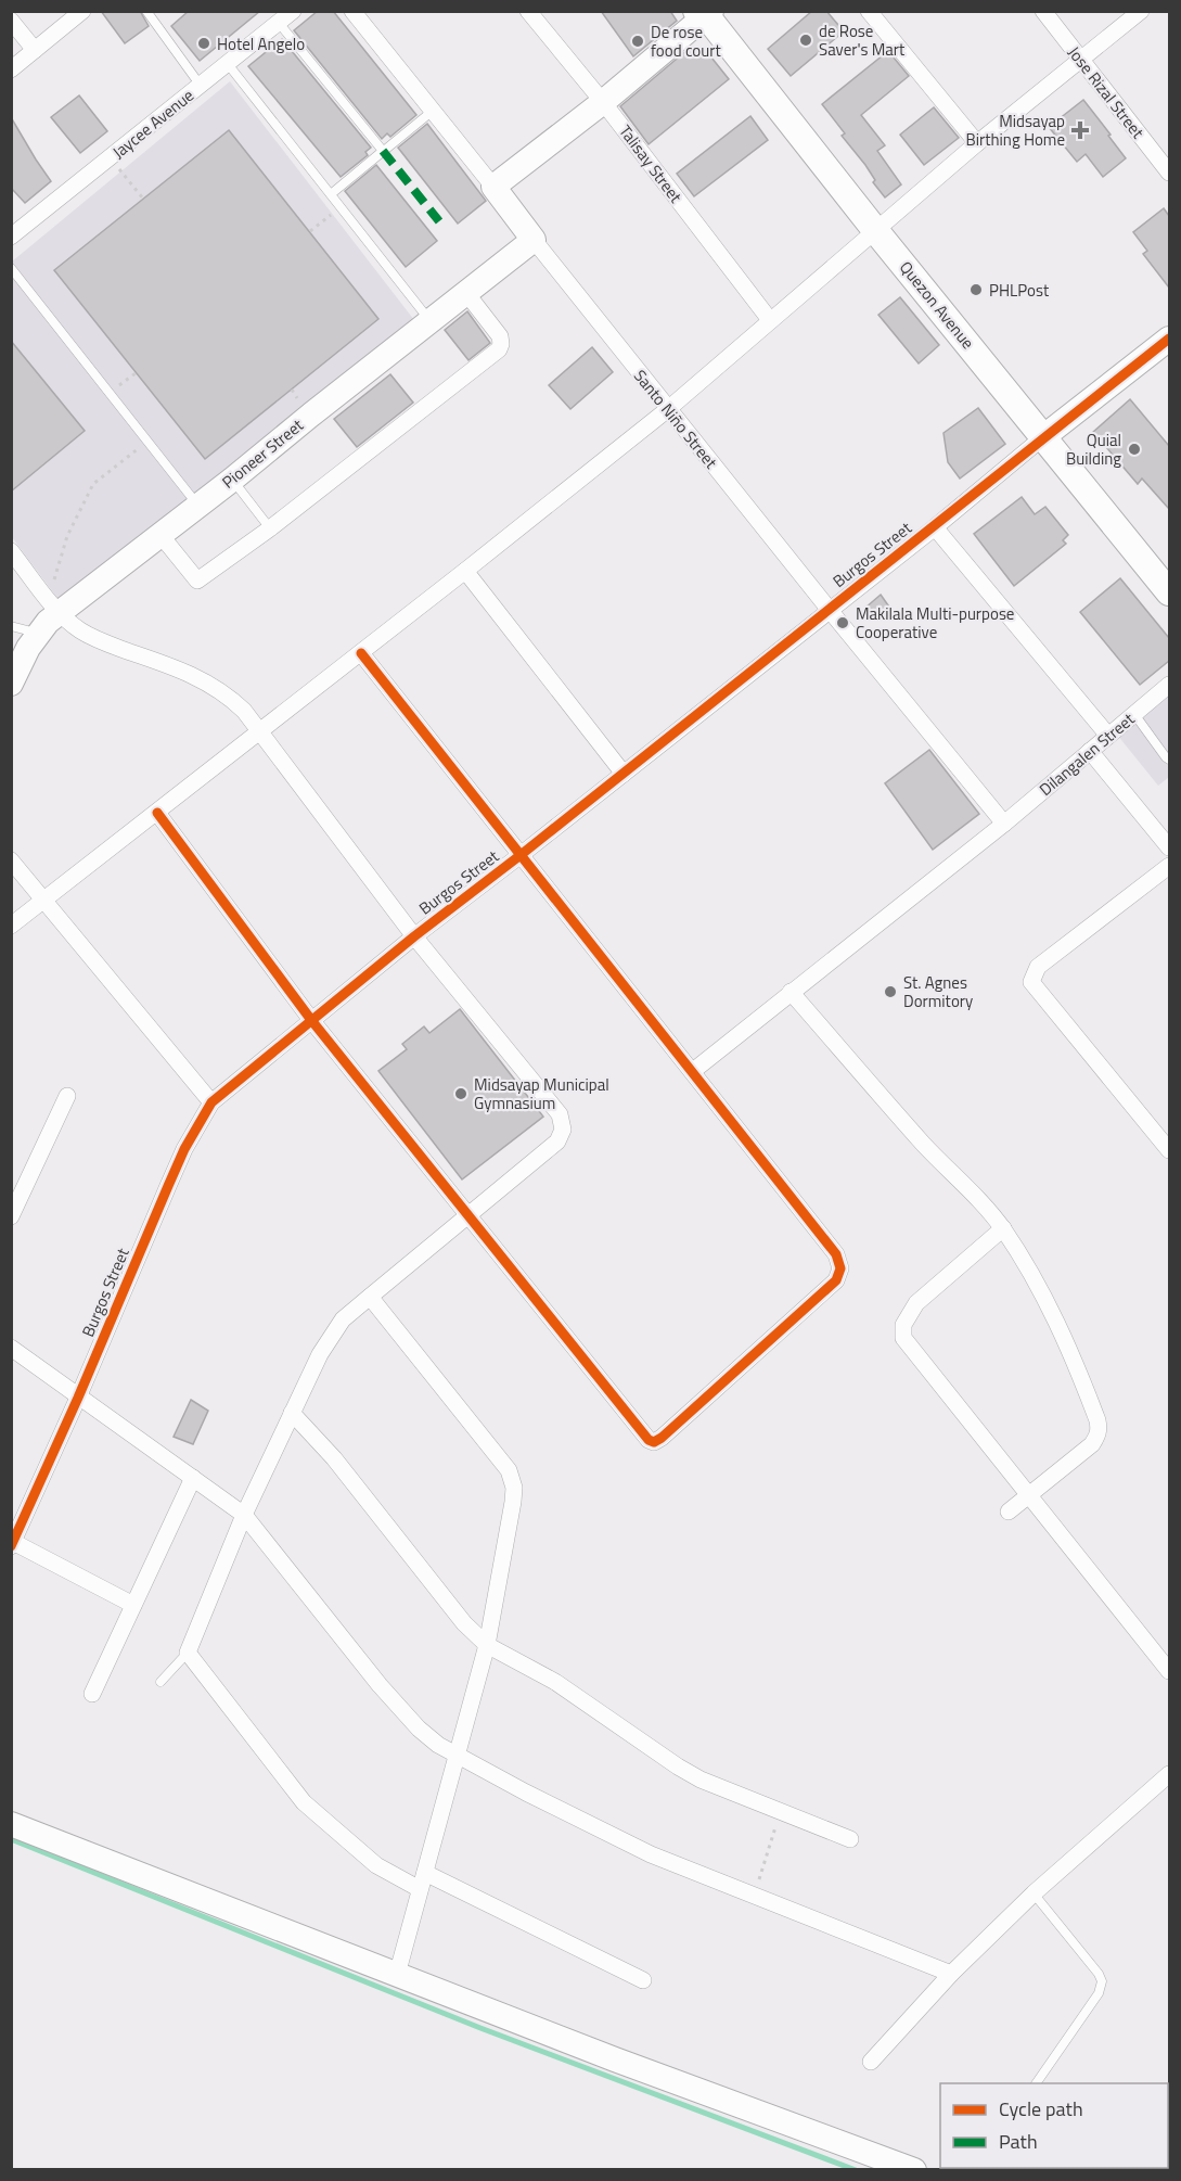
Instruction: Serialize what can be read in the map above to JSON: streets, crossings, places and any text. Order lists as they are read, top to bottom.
{
  "streets": {
    "main road": ["Quezon Avenue"],
    "street": [
      "Jose Rizal Street",
      "Jaycee Avenue",
      "Talisay Street",
      "Santo Niño Street",
      "Pioneer Street",
      "Burgos Street",
      "Dilangalen Street"
    ]
  },
  "crossings": [
    ["Quezon Avenue", "Burgos Street"],
    ["Santo Niño Street", "Pioneer Street"],
    ["Santo Niño Street", "Burgos Street"],
    ["Santo Niño Street", "Dilangalen Street"]
  ],
  "places": {
    "other": [
      "de Rose Saver's Mart",
      "De rose food court",
      "Hotel Angelo",
      "PHLPost",
      "Quial Building",
      "Makilala Multi-purpose Cooperative",
      "St. Agnes Dormitory",
      "Midsayap Municipal Gymnasium"
    ],
    "health": ["Midsayap Birthing Home"]
  },
  "legend": ["Cycle path", "Path"]
}
